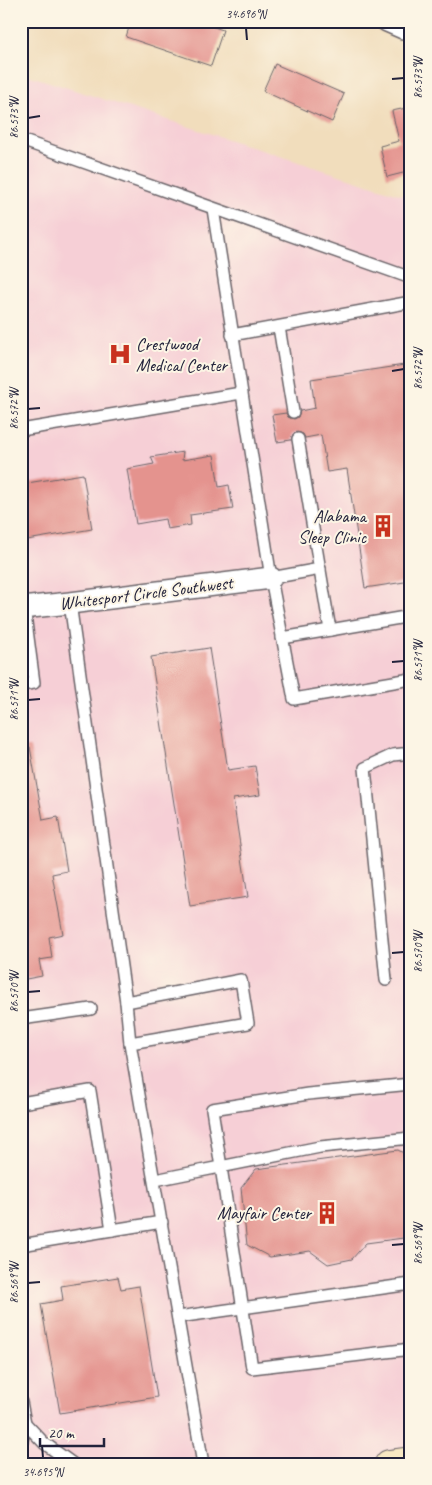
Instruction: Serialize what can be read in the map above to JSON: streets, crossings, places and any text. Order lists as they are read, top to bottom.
{
  "streets": {
    "street": ["Whitesport Circle Southwest"]
  },
  "places": {
    "hospital": ["Crestwood Medical Center"],
    "building": ["Alabama Sleep Clinic", "Mayfair Center"]
  },
  "scale_bar": "20 m",
  "coordinates": [
    "34.696°N",
    "86.573°W",
    "86.572°W",
    "86.571°W",
    "86.570°W",
    "86.569°W",
    "34.695°N"
  ]
}
